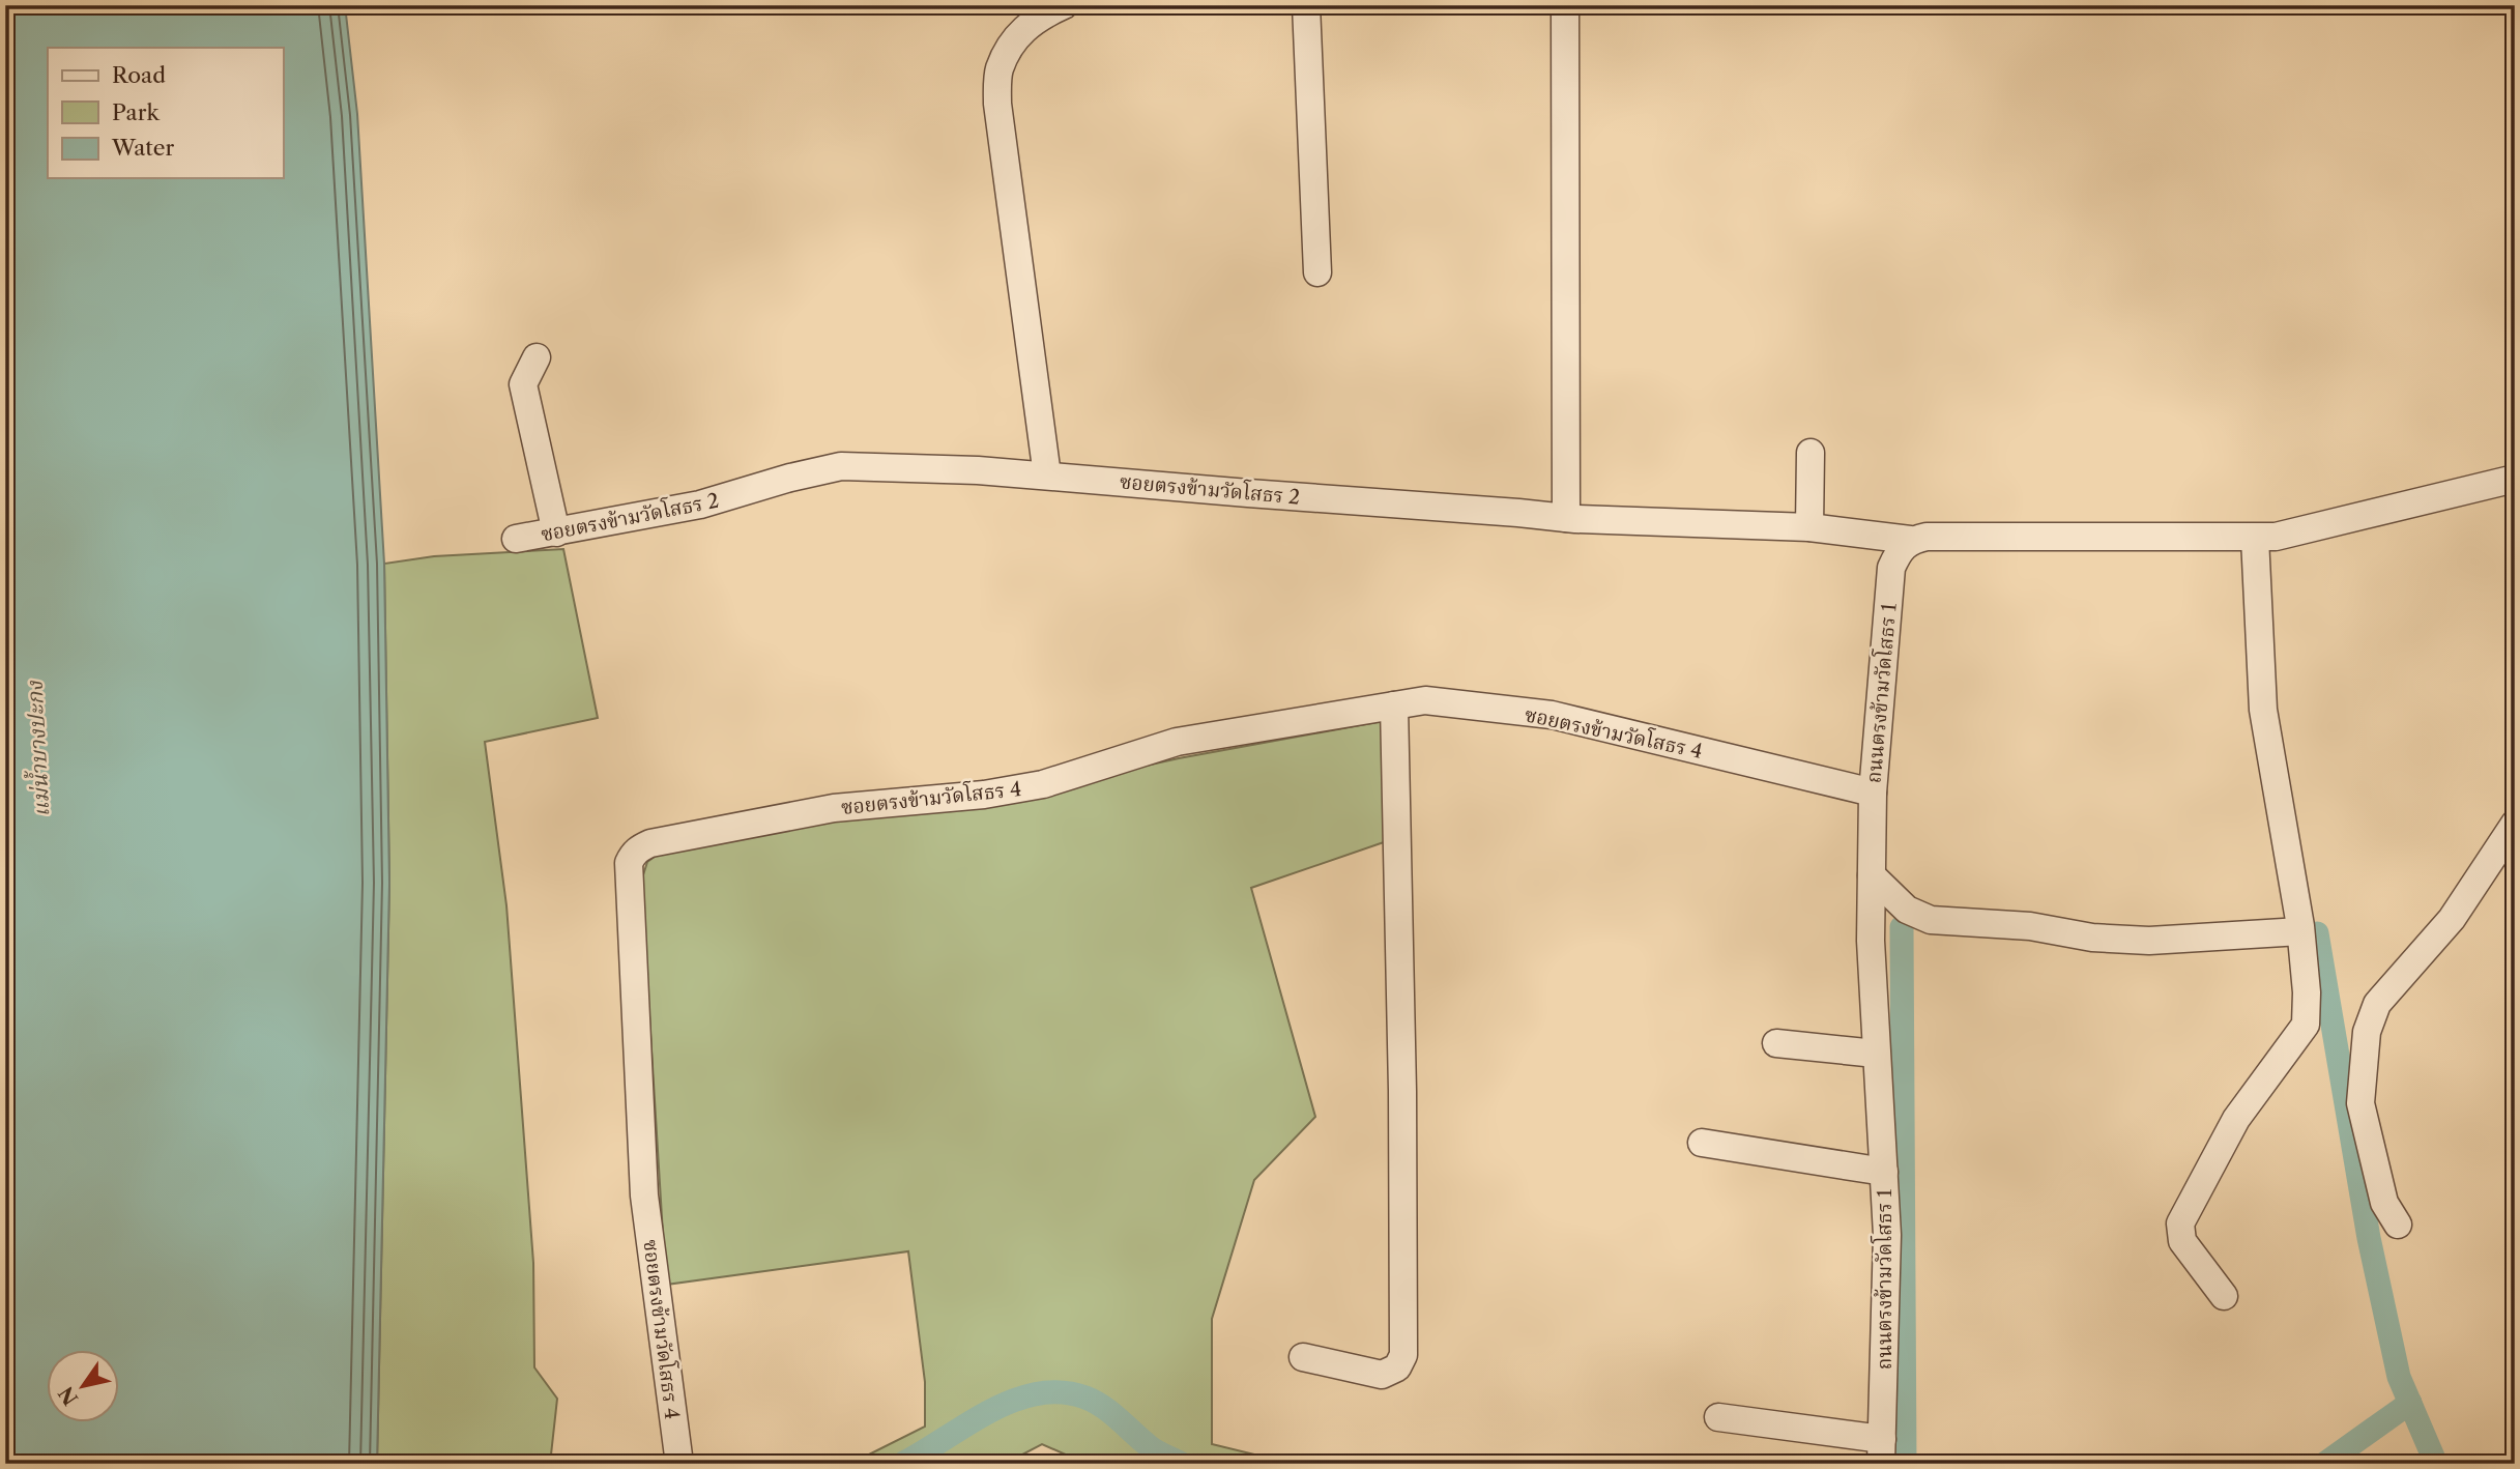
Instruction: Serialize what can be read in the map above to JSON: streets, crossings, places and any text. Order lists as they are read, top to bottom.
{
  "streets": {
    "street": ["ซอยตรงข้ามวัดโสธร 2", "ถนนตรงข้ามวัดโสธร 1", "ซอยตรงข้ามวัดโสธร 4"]
  },
  "crossings": [
    ["ซอยตรงข้ามวัดโสธร 2", "ถนนตรงข้ามวัดโสธร 1"],
    ["ถนนตรงข้ามวัดโสธร 1", "ซอยตรงข้ามวัดโสธร 4"]
  ],
  "water": ["แม่น้ำบางปะกง"],
  "legend": ["Road", "Park", "Water"],
  "north": "bottom left"
}
